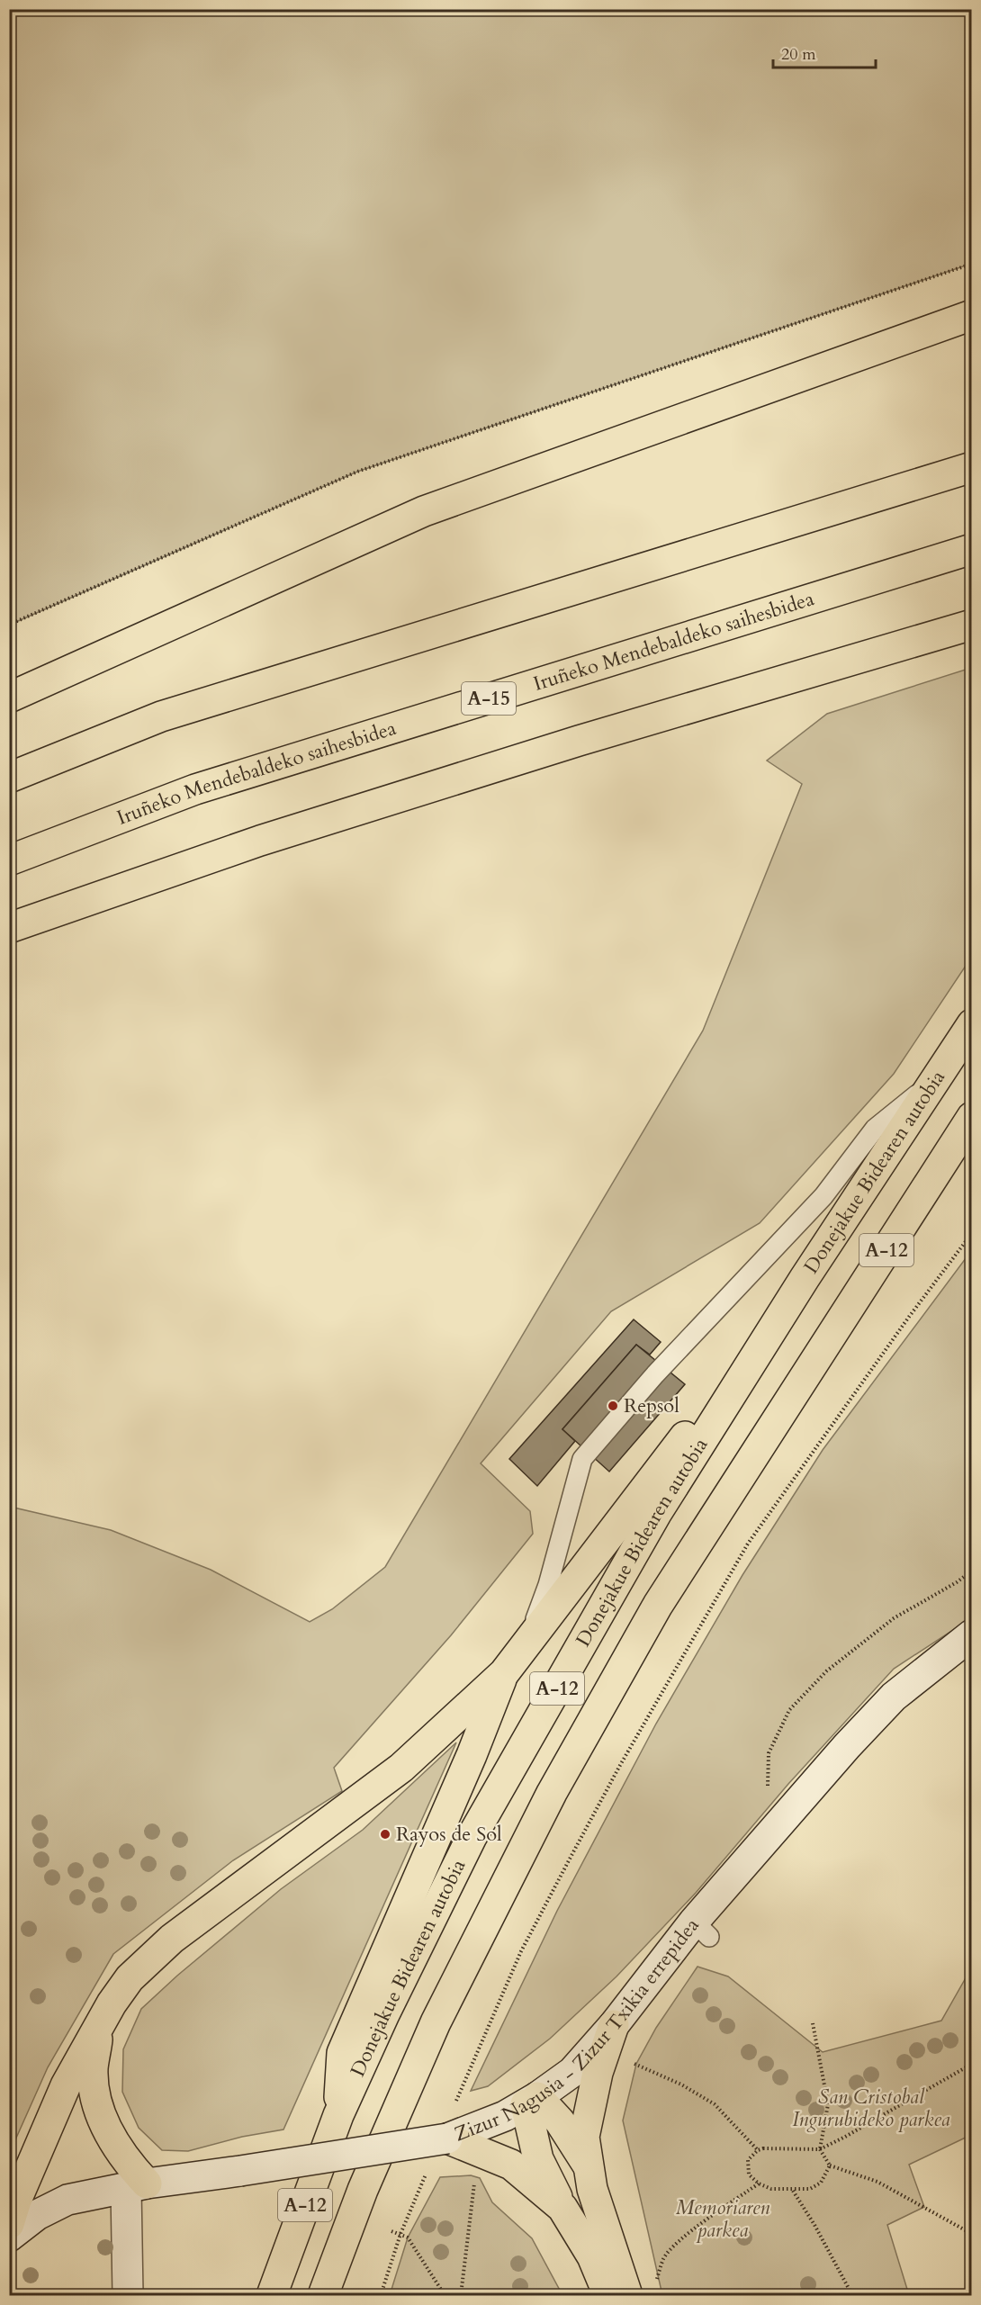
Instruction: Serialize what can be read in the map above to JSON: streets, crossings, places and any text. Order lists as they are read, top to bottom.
{
  "streets": {
    "highway": [
      "Iruñeko Mendebaldeko saihesbidea",
      "A-15",
      "Donejakue Bidearen autobia",
      "A-12"
    ],
    "street": ["Zizur Nagusia - Zizur Txikia errepidea"]
  },
  "parks": ["San Cristobal Ingurubideko parkea", "Memoriaren parkea"],
  "places": ["Repsol", "Rayos de Sol"],
  "scale_bar": "20 m"
}
